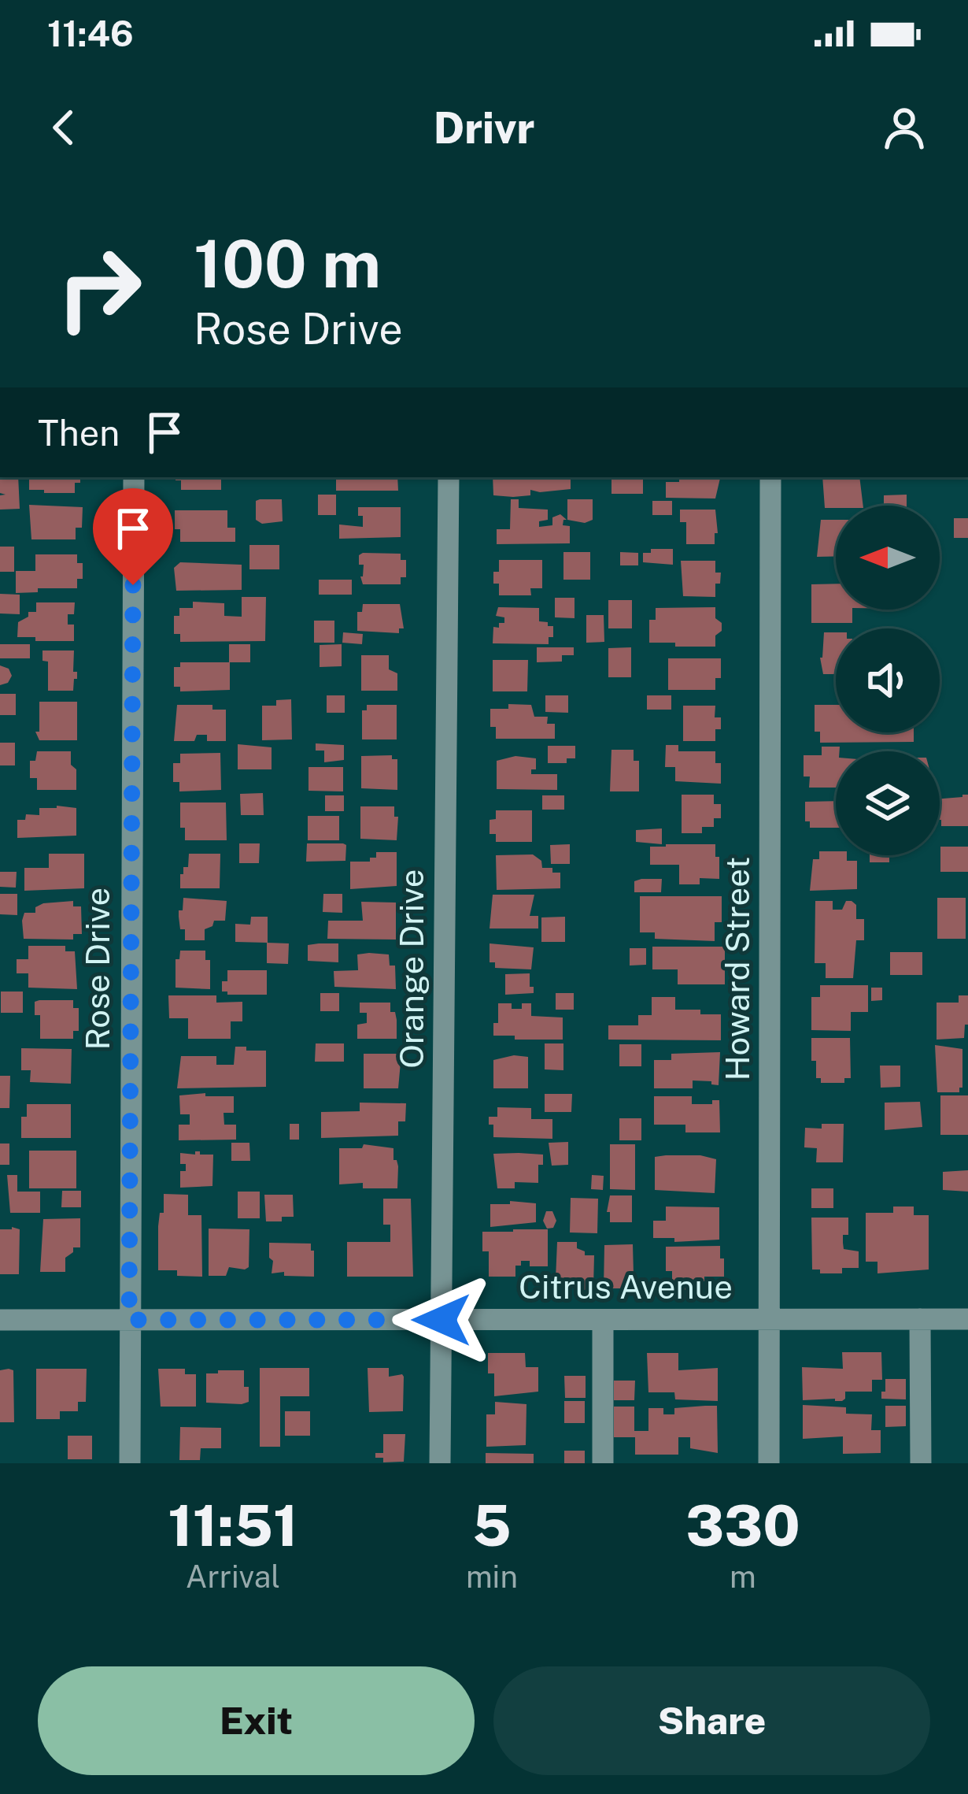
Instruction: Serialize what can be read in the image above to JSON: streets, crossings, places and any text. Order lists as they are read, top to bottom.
{
  "streets": {
    "street": [
      "Rose Drive",
      "Orange Drive",
      "Howard Street",
      "Citrus Avenue"
    ]
  },
  "crossings": [
    ["Rose Drive", "Citrus Avenue"],
    ["Orange Drive", "Citrus Avenue"],
    ["Howard Street", "Citrus Avenue"]
  ],
  "north": "left",
  "page": {
    "status": "11:46",
    "header": "Drivr",
    "turn": ["100 m", "Rose Drive"],
    "then": "Then",
    "eta": [
      "11:51",
      "Arrival",
      "5",
      "min",
      "330",
      "m"
    ],
    "buttons": ["Exit", "Share"]
  }
}
